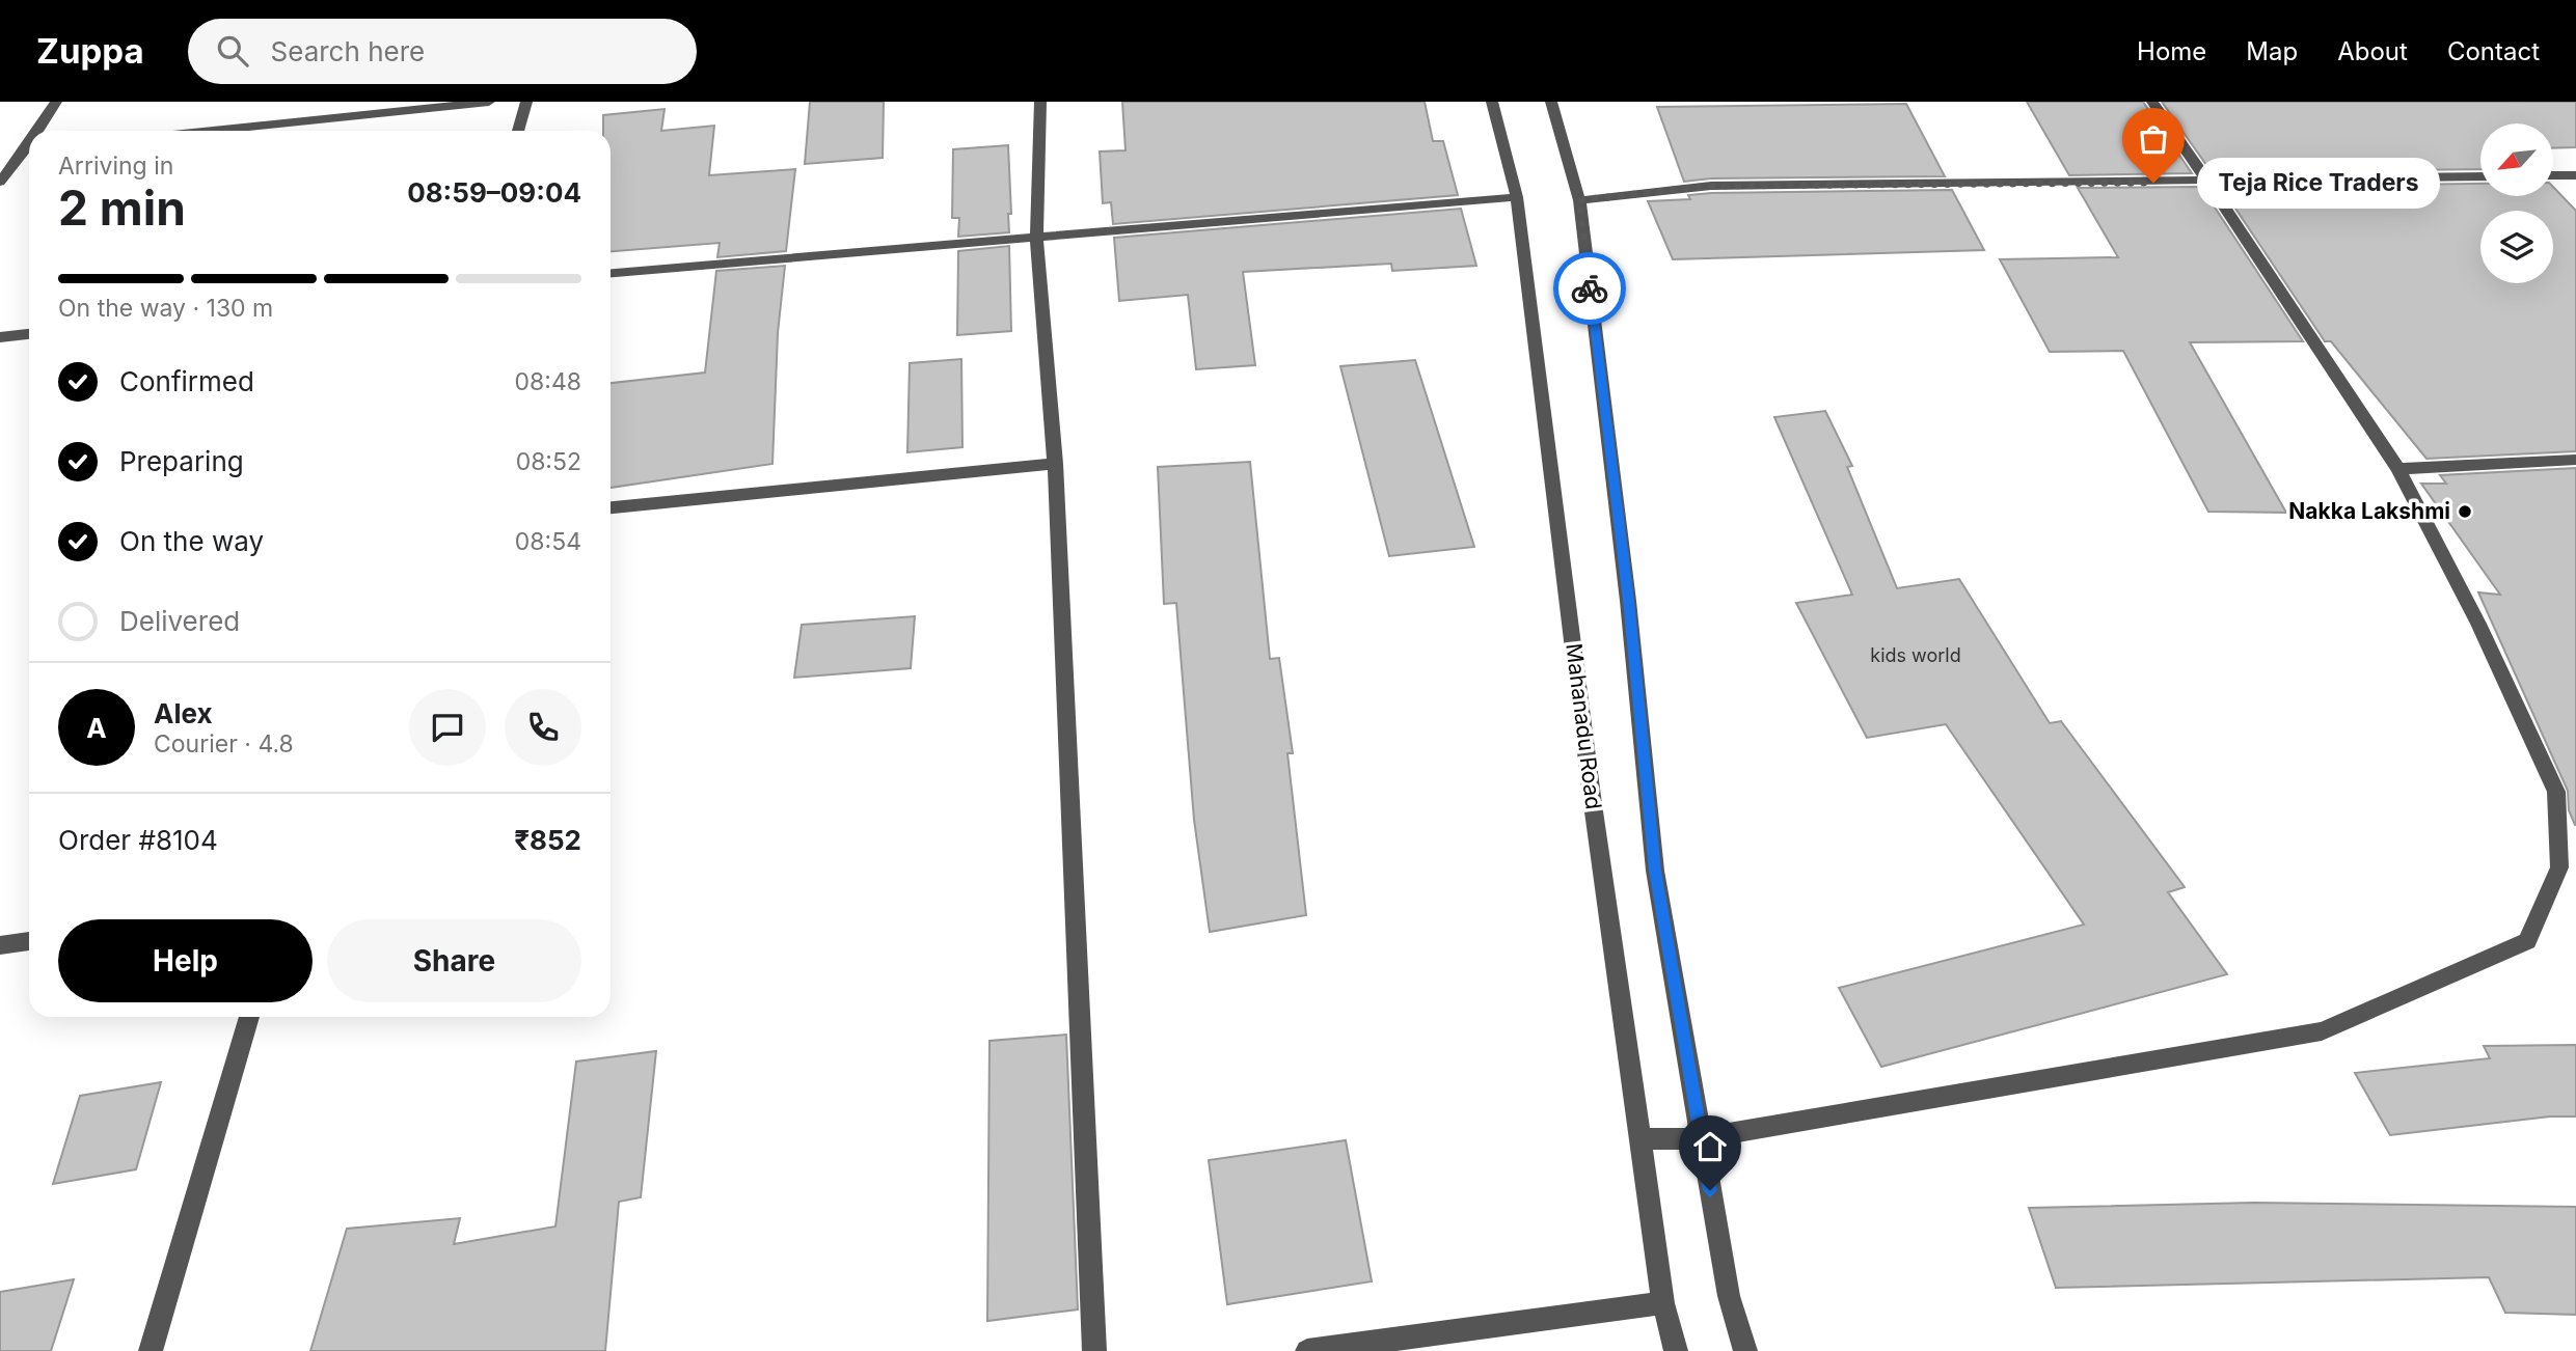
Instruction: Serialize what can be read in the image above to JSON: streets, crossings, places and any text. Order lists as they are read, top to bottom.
{
  "streets": {
    "street": ["Mahanadu Road"]
  },
  "places": ["Teja Rice Traders", "Nakka Lakshmi"],
  "house_numbers": ["kids world"],
  "north": "bottom left",
  "page": {
    "header": "Zuppa",
    "search": "Search here",
    "nav": [
      "Home",
      "Map",
      "About",
      "Contact"
    ],
    "heading": ["2 min", "Arriving in", "08:59–09:04"],
    "panel": [
      "Alex",
      "Courier · 4.8",
      "Order #8104",
      "₹852"
    ],
    "bubble": "Teja Rice Traders",
    "bar": "On the way · 130 m",
    "list": [
      ["Confirmed", "08:48"],
      ["Preparing", "08:52"],
      ["On the way", "08:54"],
      "Delivered"
    ],
    "round": "A",
    "buttons": ["Help", "Share"]
  }
}
